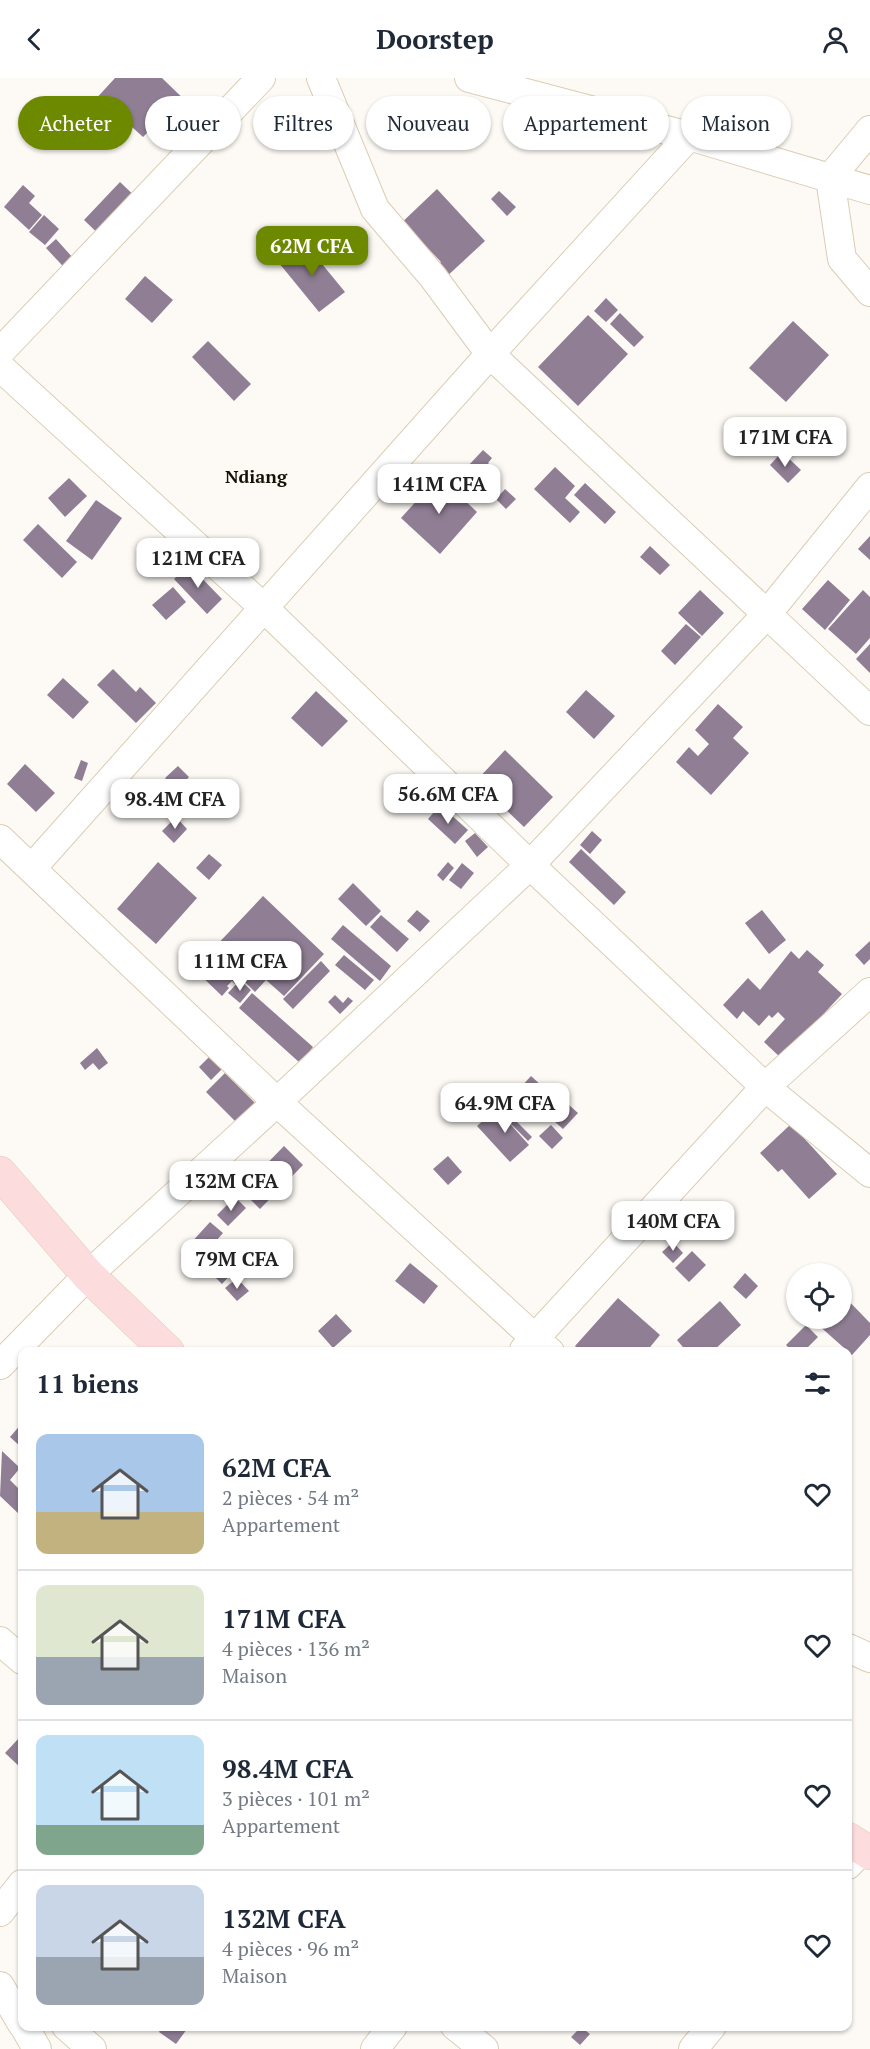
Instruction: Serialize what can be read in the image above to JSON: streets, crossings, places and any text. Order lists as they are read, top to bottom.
{
  "districts": ["Ndiang"],
  "page": {
    "header": "Doorstep",
    "chip": [
      "Acheter",
      "Louer",
      "Filtres",
      "Nouveau",
      "Appartement",
      "Maison"
    ],
    "price": [
      "62M CFA",
      "171M CFA",
      "141M CFA",
      "121M CFA",
      "56.6M CFA",
      "98.4M CFA",
      "111M CFA",
      "64.9M CFA",
      "132M CFA",
      "140M CFA",
      "79M CFA"
    ],
    "heading": "11 biens",
    "list": [
      {
        "name": "62M CFA",
        "note": "2 pièces · 54 m² · Appartement"
      },
      {
        "name": "171M CFA",
        "note": "4 pièces · 136 m² · Maison"
      },
      {
        "name": "98.4M CFA",
        "note": "3 pièces · 101 m² · Appartement"
      },
      {
        "name": "132M CFA",
        "note": "4 pièces · 96 m² · Maison"
      }
    ]
  }
}
